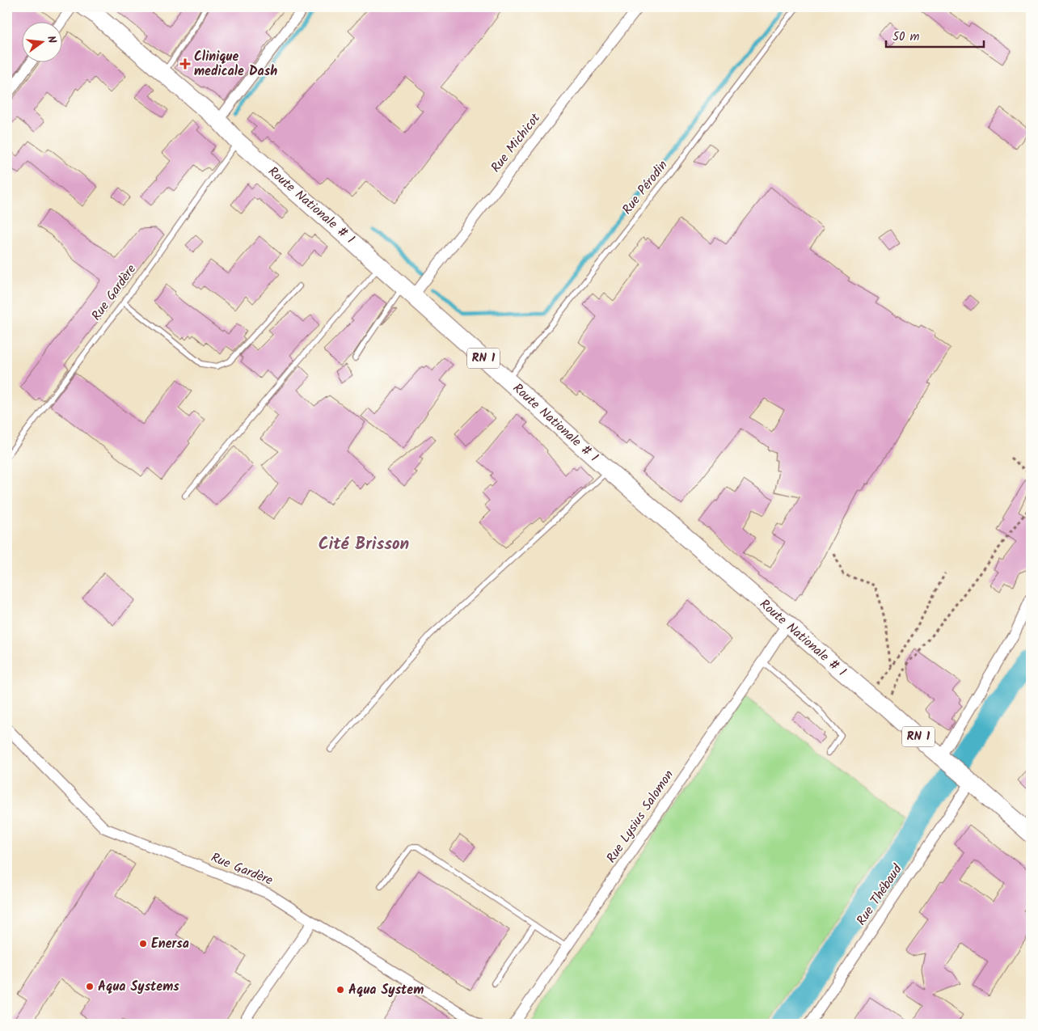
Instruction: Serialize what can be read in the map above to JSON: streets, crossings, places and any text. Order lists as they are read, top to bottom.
{
  "streets": {
    "main road": ["Route Nationale # 1", "RN 1"],
    "street": [
      "Rue Michicot",
      "Rue Gardère",
      "Rue Lysius Salomon",
      "Rue Thébaud"
    ],
    "lane": ["Rue Pérodin"]
  },
  "crossings": [
    ["Rue Michicot", "Route Nationale # 1"],
    ["Rue Pérodin", "Route Nationale # 1"],
    ["Route Nationale # 1", "Rue Gardère"],
    ["Route Nationale # 1", "Rue Lysius Salomon"],
    ["Route Nationale # 1", "Rue Thébaud"]
  ],
  "districts": ["Cité Brisson"],
  "places": {
    "health": ["Clinique medicale Dash"],
    "other": ["Enersa", "Aqua Systems", "Aqua System"]
  },
  "scale_bar": "50 m",
  "north": "right"
}
